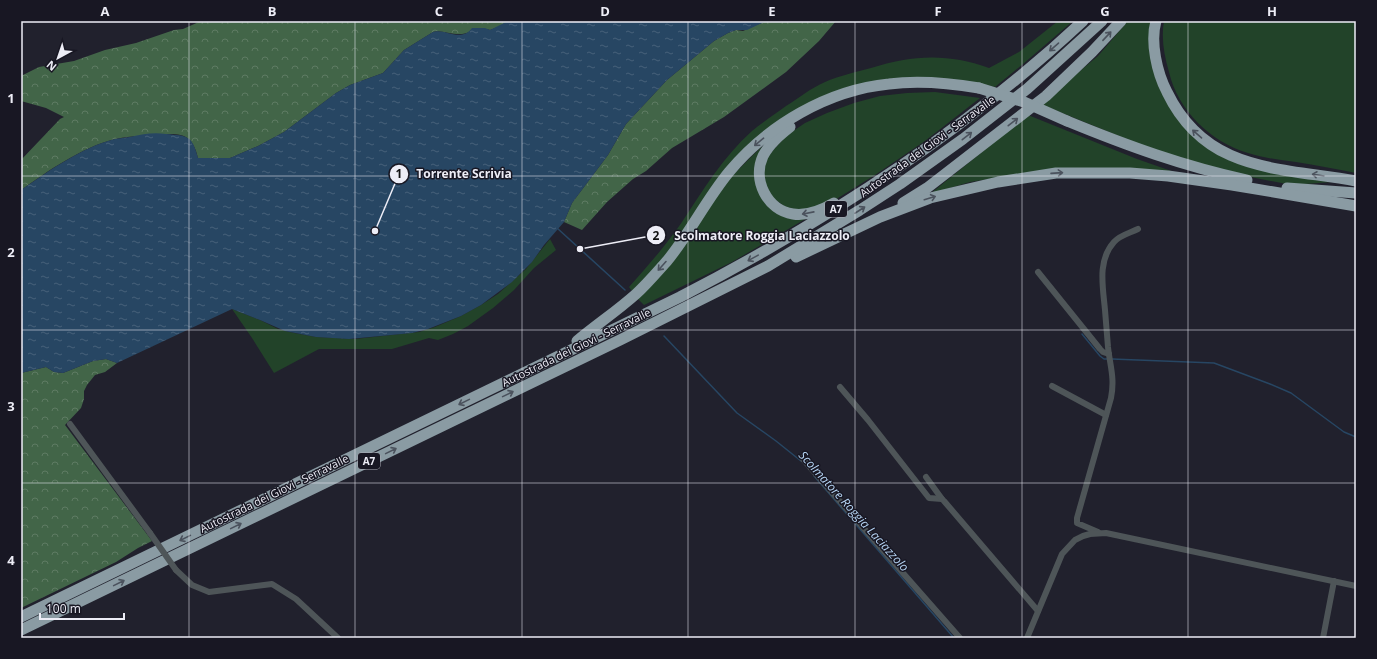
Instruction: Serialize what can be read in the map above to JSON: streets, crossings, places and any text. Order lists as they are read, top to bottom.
{
  "streets": {
    "highway": ["Autostrada dei Giovi - Serravalle", "A7"]
  },
  "water": ["Scolmatore Roggia Laciazzolo"],
  "places": ["Torrente Scrivia", "Scolmatore Roggia Laciazzolo"],
  "scale_bar": "100 m",
  "north": "bottom left",
  "grid": {
    "columns": [
      "A",
      "B",
      "C",
      "D",
      "E",
      "F",
      "G",
      "H"
    ],
    "rows": [
      "1",
      "2",
      "3",
      "4"
    ]
  }
}
